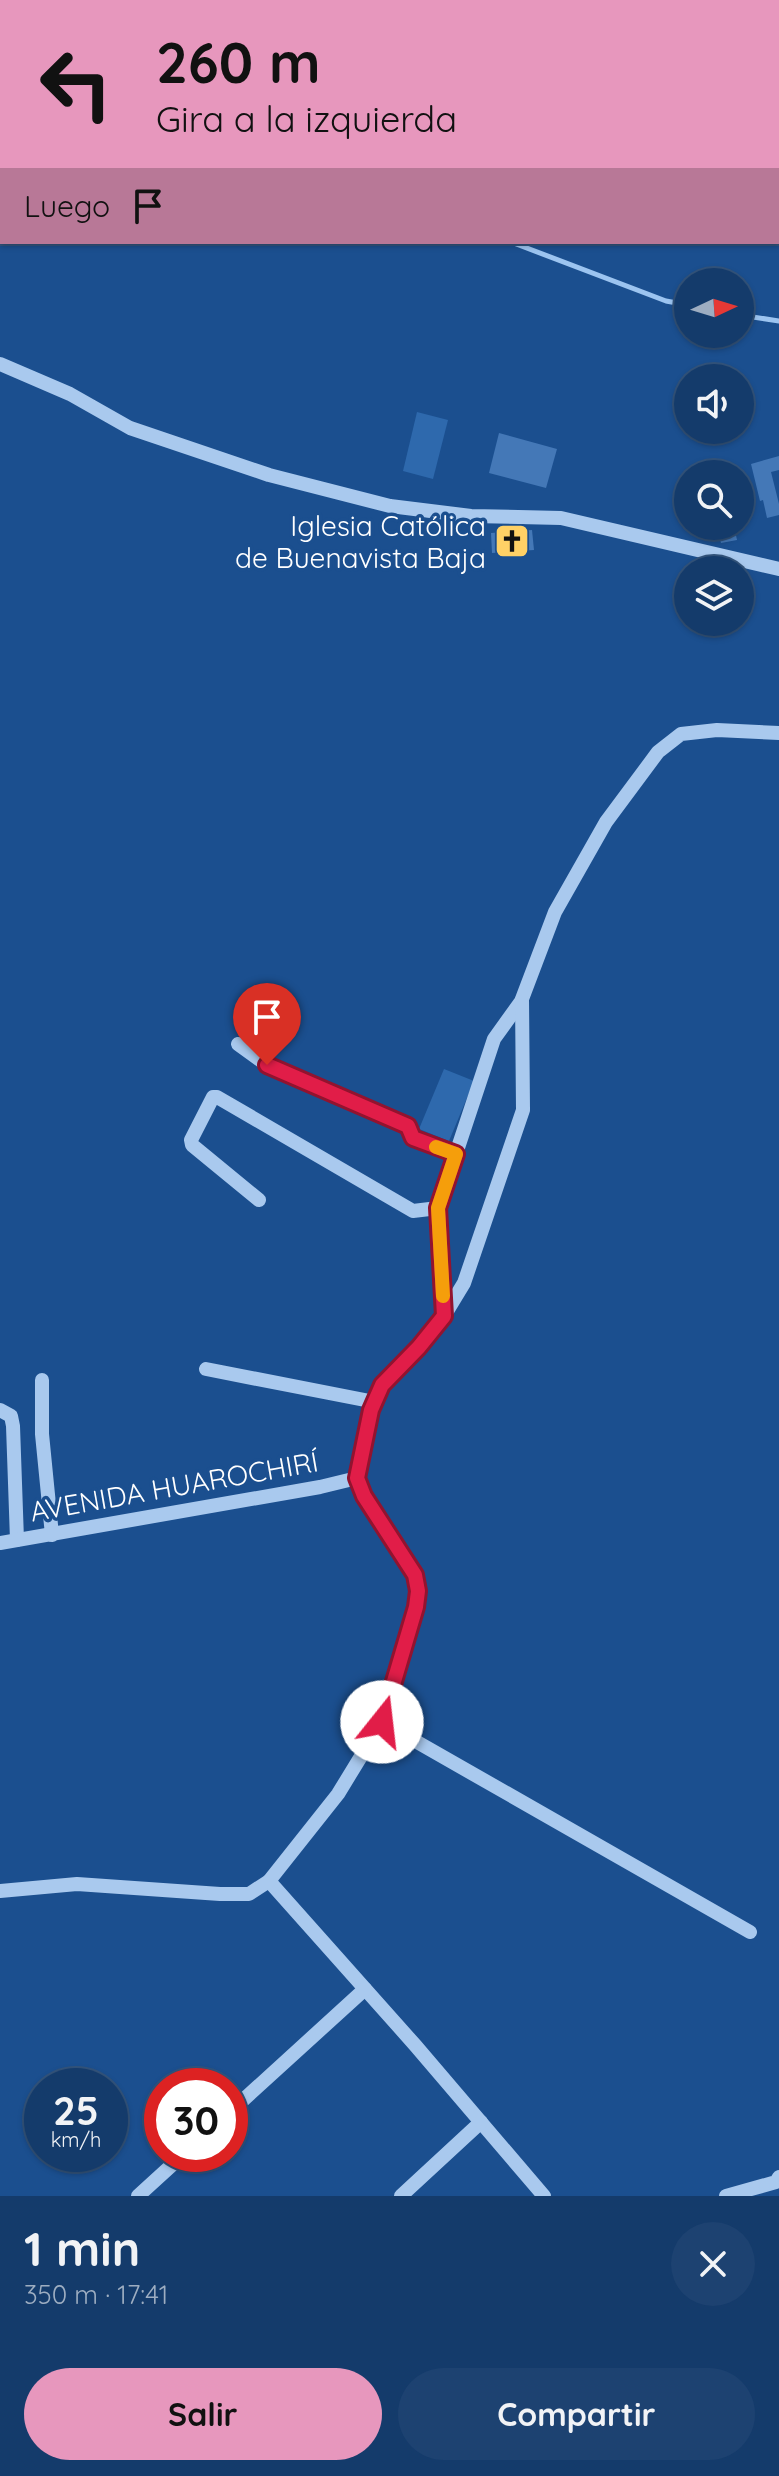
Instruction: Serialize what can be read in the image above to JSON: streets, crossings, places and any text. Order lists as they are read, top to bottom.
{
  "streets": {
    "street": ["AVENIDA HUAROCHIRÍ"]
  },
  "places": {
    "church": ["Iglesia Católica de Buenavista Baja"]
  },
  "north": "right",
  "page": {
    "turn": ["260 m", "Gira a la izquierda"],
    "then": "Luego",
    "speed": "25 km/h",
    "limit": "30",
    "heading": ["1 min", "350 m · 17:41"],
    "buttons": ["Salir", "Compartir"]
  }
}
